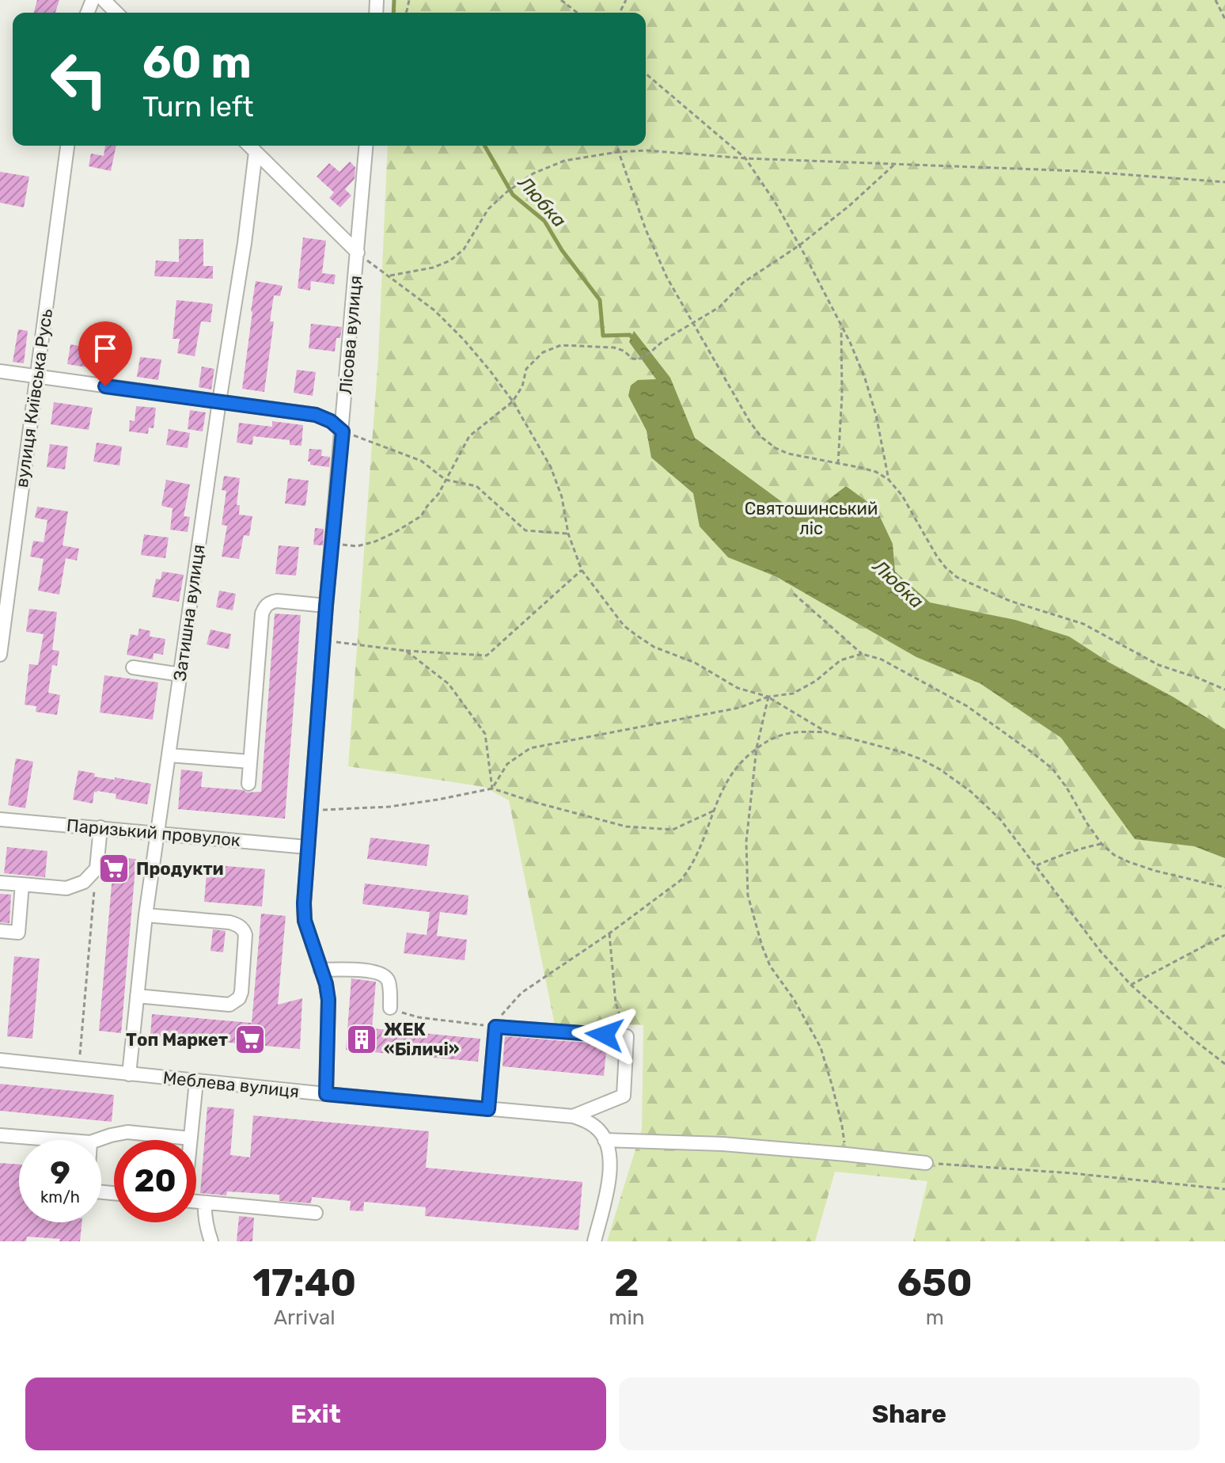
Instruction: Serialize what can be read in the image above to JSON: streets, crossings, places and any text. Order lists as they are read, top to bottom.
{
  "streets": {
    "street": [
      "Лісова вулиця",
      "вулиця Київська Русь",
      "Затишна вулиця",
      "Паризький провулок",
      "Меблева вулиця"
    ]
  },
  "crossings": [
    ["Лісова вулиця", "Паризький провулок"],
    ["Лісова вулиця", "Меблева вулиця"],
    ["Затишна вулиця", "Паризький провулок"],
    ["Затишна вулиця", "Меблева вулиця"]
  ],
  "water": ["Любка"],
  "parks": ["Святошинський ліс"],
  "places": {
    "supermarket": ["Продукти", "Топ Маркет"],
    "building": ["ЖЕК «Біличі»"]
  },
  "page": {
    "turn": ["60 m", "Turn left"],
    "speed": "9 km/h",
    "limit": "20",
    "eta": [
      "17:40",
      "Arrival",
      "2",
      "min",
      "650",
      "m"
    ],
    "buttons": ["Exit", "Share"]
  }
}
